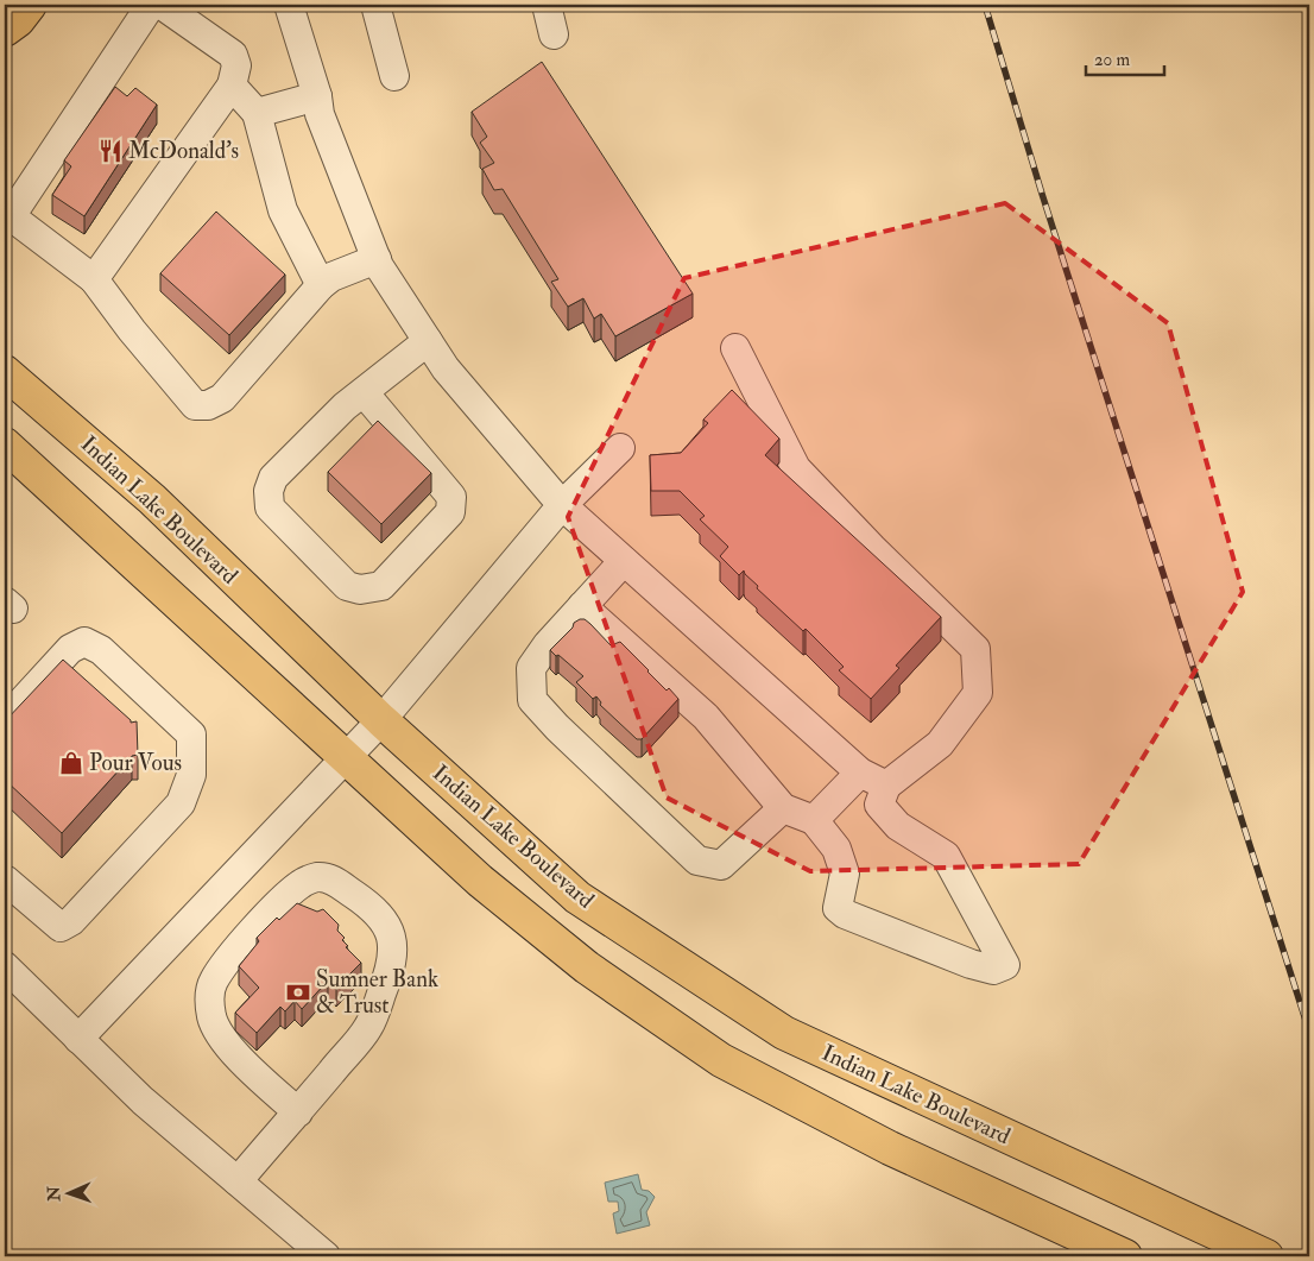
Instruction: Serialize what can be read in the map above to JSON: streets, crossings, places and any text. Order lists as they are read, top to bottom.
{
  "streets": {
    "main road": ["Indian Lake Boulevard"]
  },
  "places": {
    "restaurant": ["McDonald's"],
    "shop": ["Pour Vous"],
    "bank": ["Sumner Bank & Trust"]
  },
  "scale_bar": "20 m",
  "north": "left"
}
